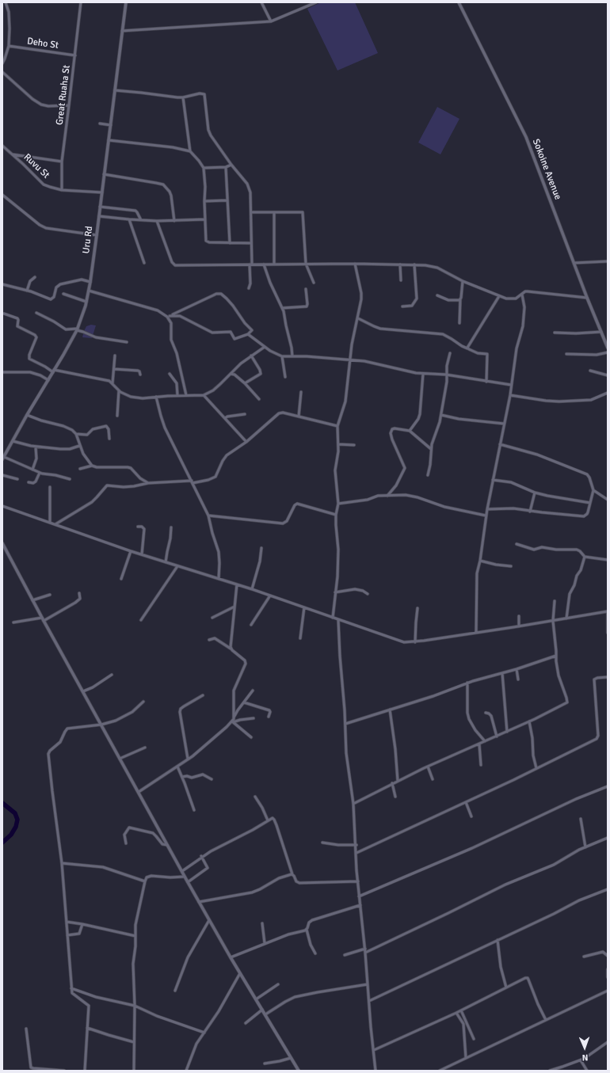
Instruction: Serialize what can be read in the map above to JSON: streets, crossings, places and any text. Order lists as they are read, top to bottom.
{
  "streets": {
    "street": [
      "Deho St",
      "Great Ruaha St",
      "Ruvu St",
      "Sokoine Avenue",
      "Uru Rd"
    ]
  },
  "crossings": [
    ["Deho St", "Great Ruaha St"],
    ["Great Ruaha St", "Ruvu St"],
    ["Ruvu St", "Uru Rd"]
  ],
  "north": "bottom"
}
